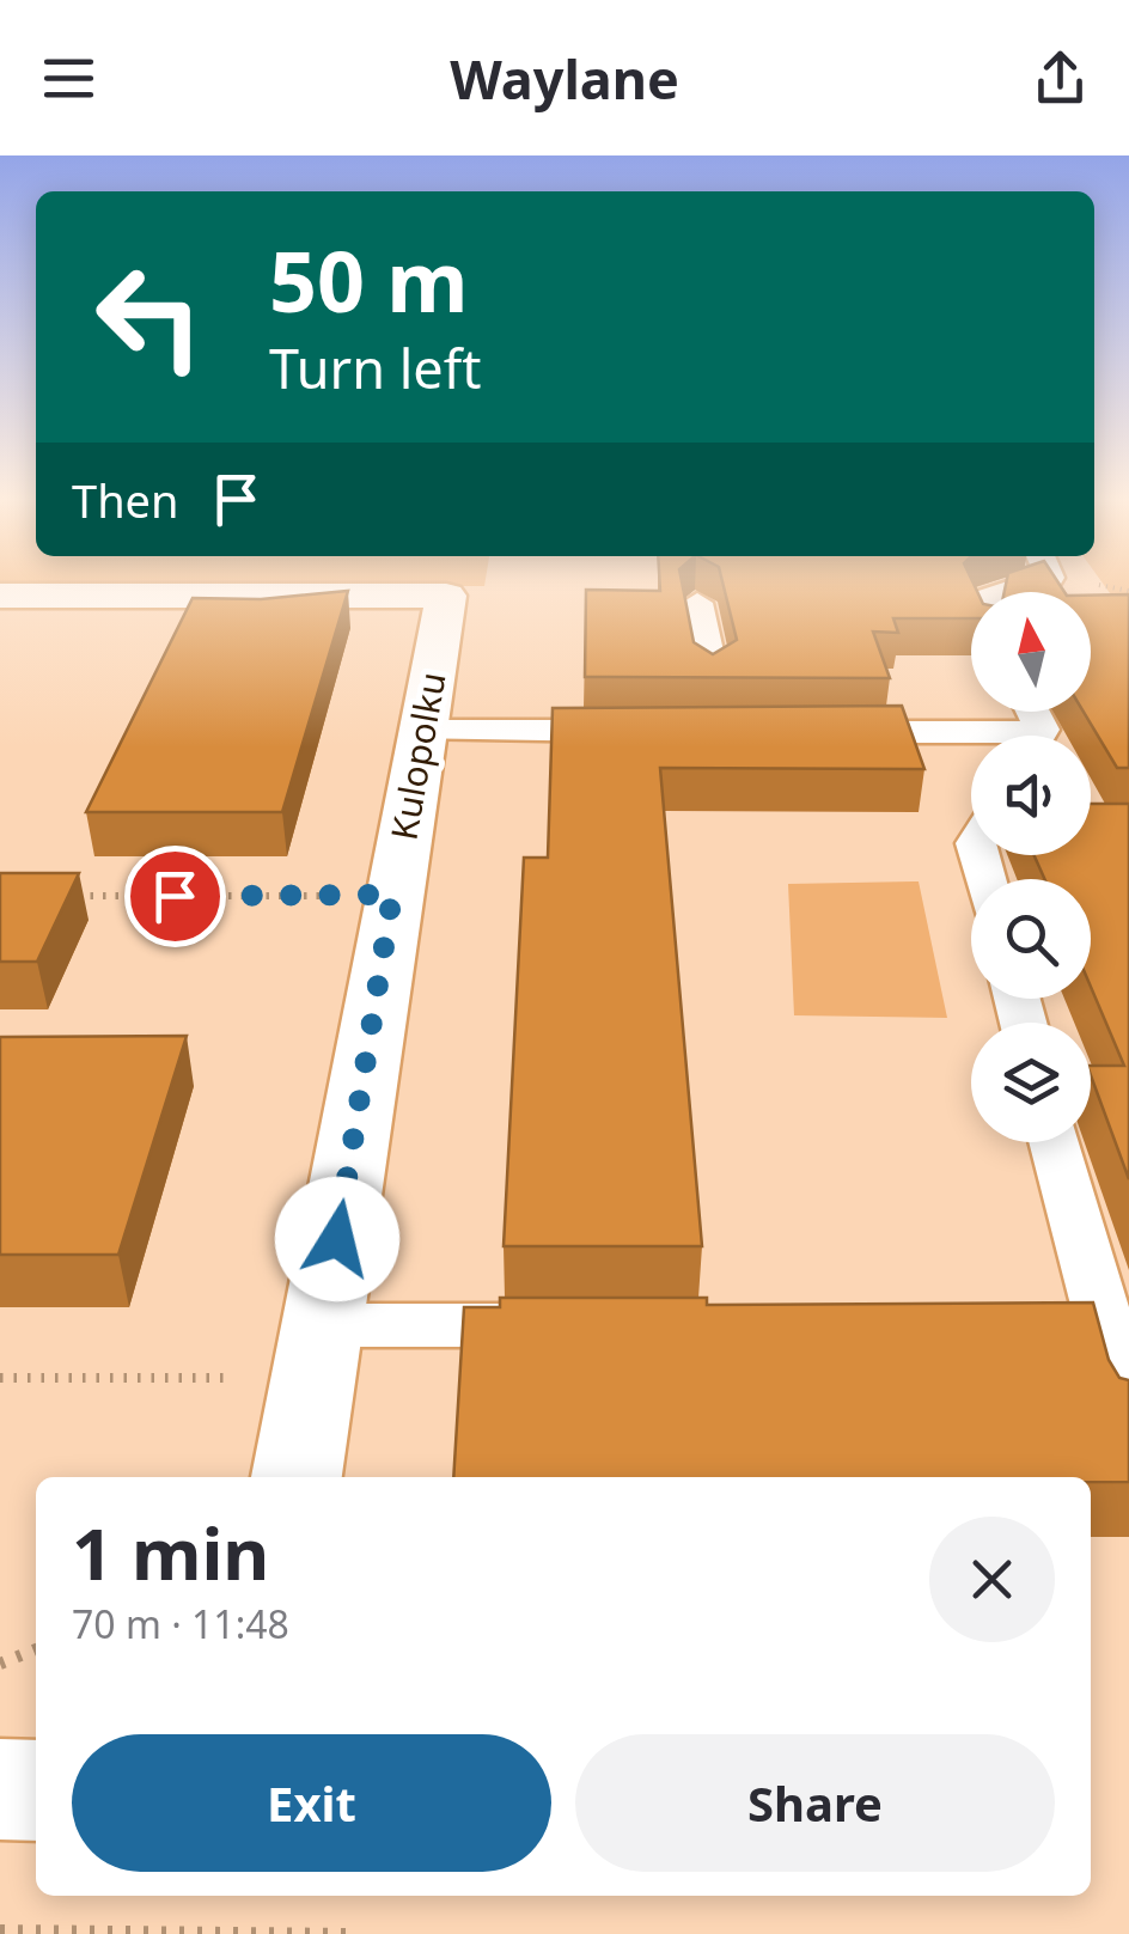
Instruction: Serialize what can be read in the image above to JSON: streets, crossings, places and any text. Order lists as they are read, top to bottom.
{
  "streets": {
    "street": ["Kulopolku"]
  },
  "north": "top",
  "page": {
    "header": "Waylane",
    "turn": ["50 m", "Turn left"],
    "then": "Then",
    "heading": ["1 min", "70 m · 11:48"],
    "buttons": ["Exit", "Share"]
  }
}
